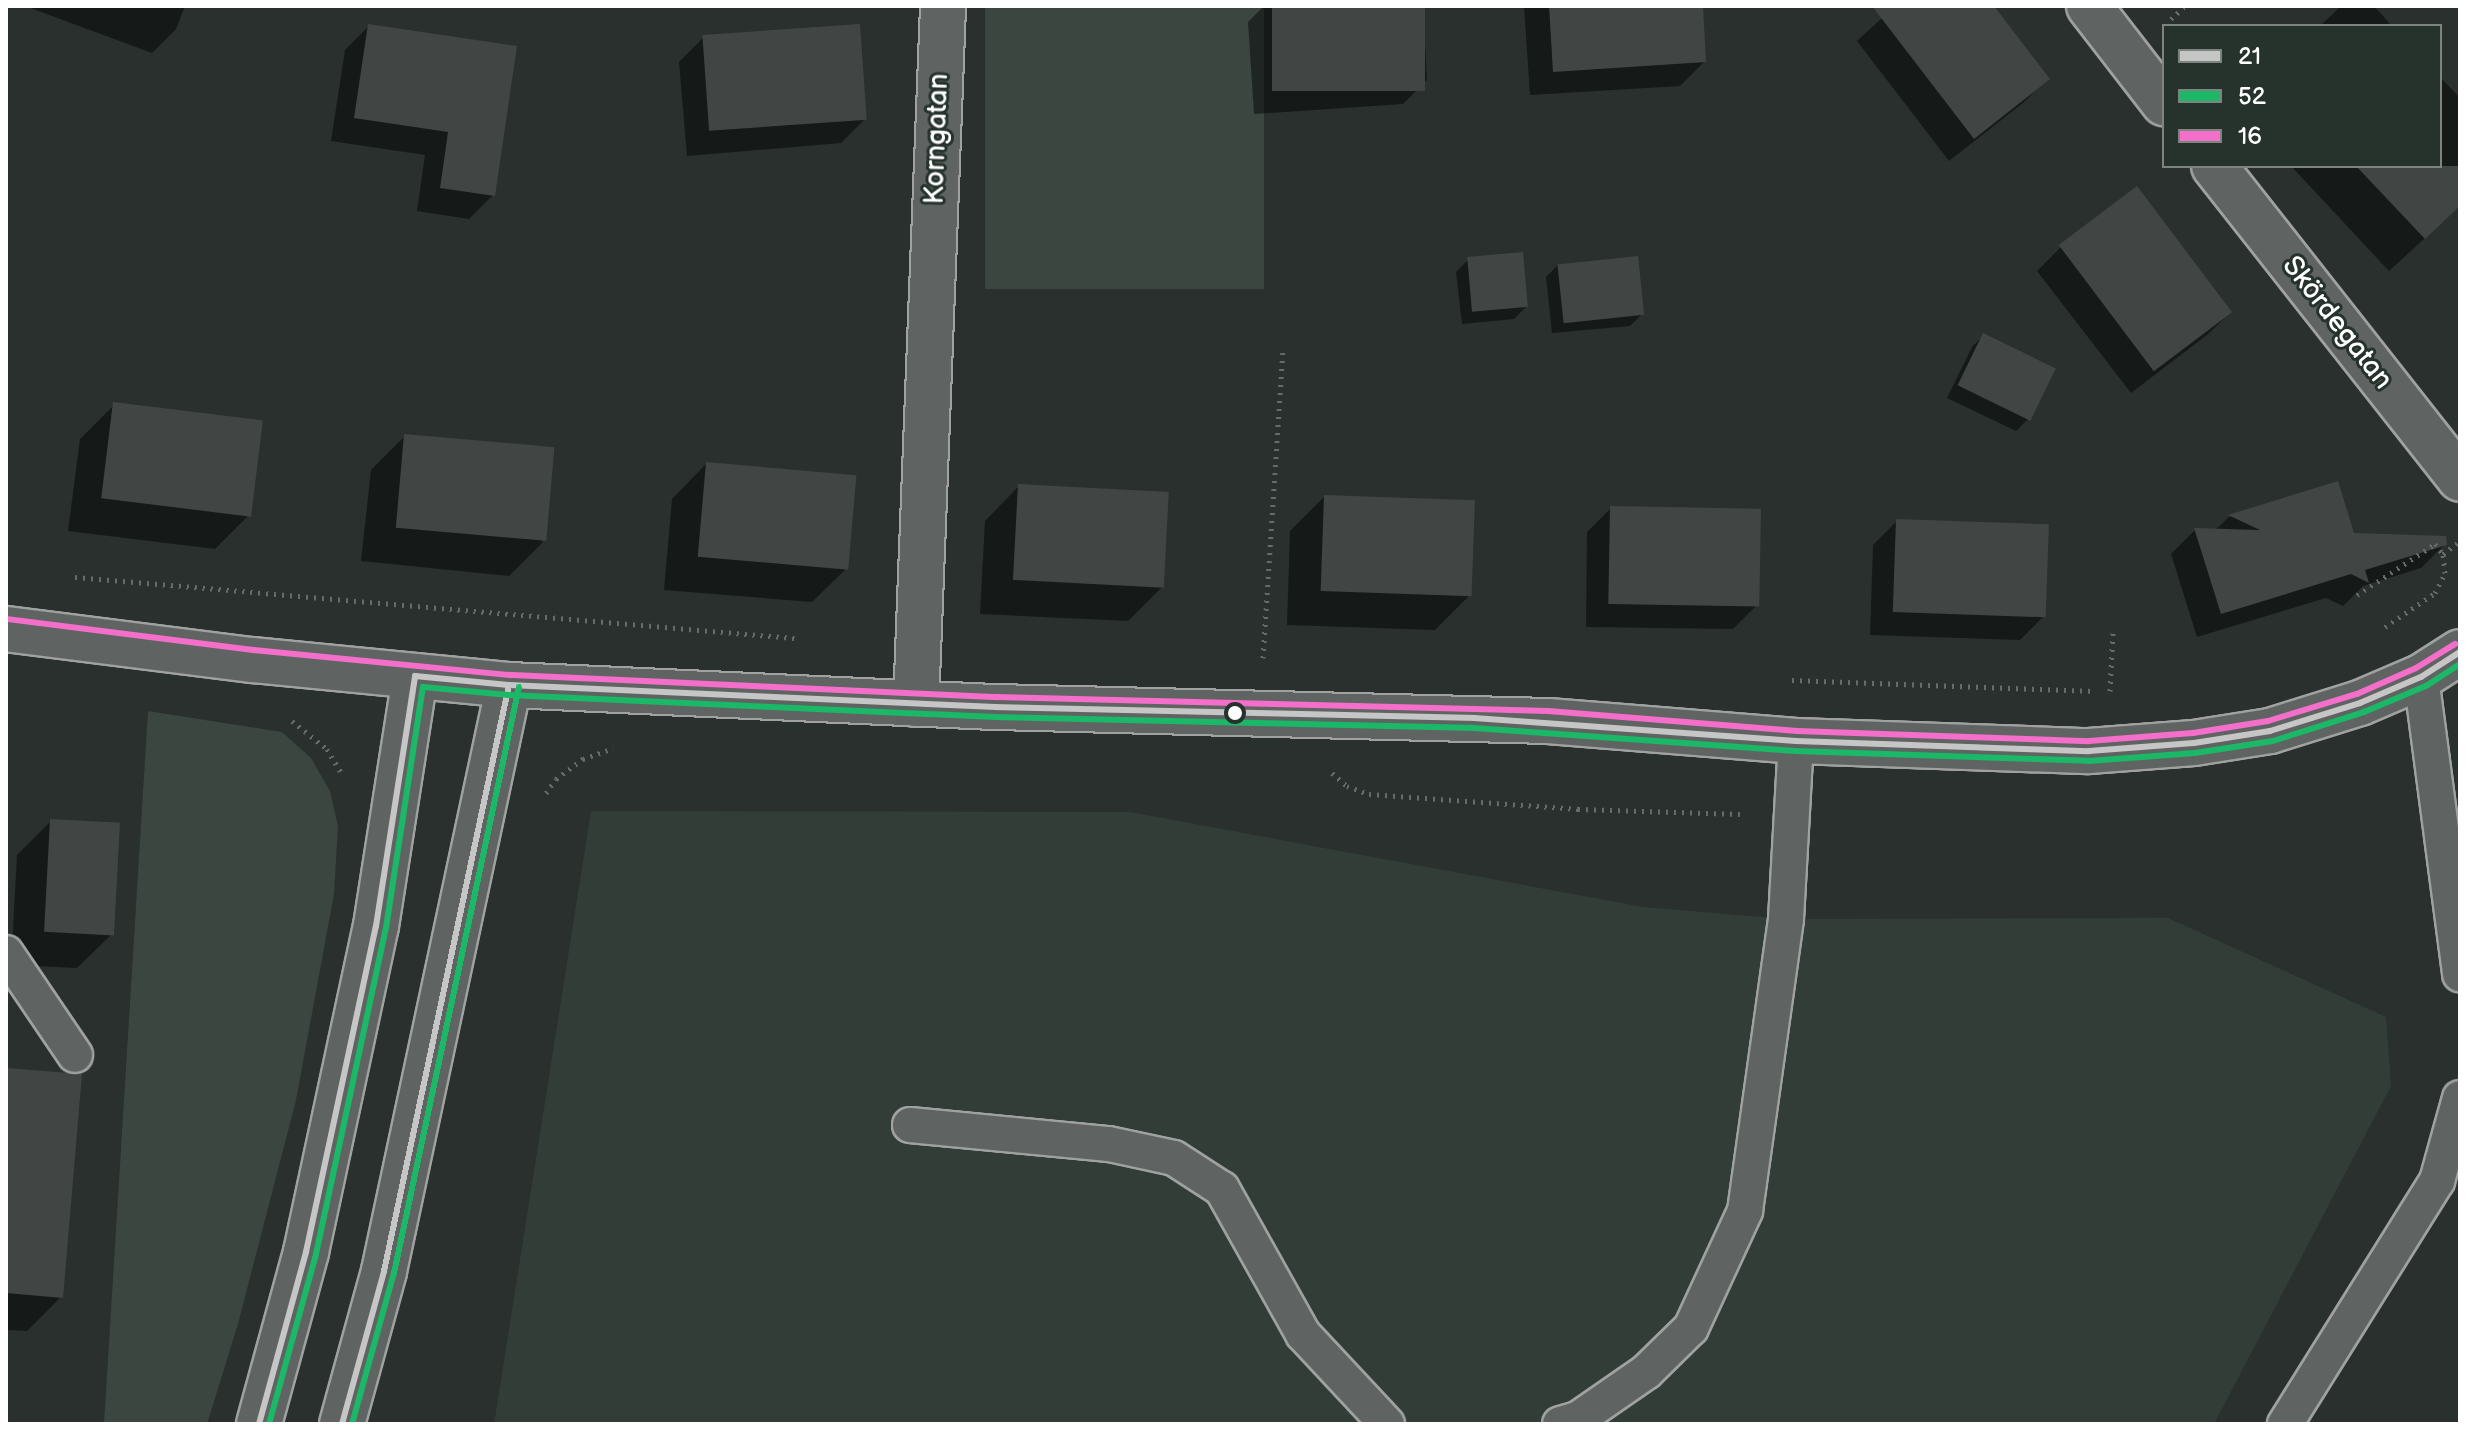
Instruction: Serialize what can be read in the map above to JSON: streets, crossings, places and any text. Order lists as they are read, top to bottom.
{
  "streets": {
    "street": ["Korngatan", "Skördegatan"]
  },
  "lines": ["transit line 16", "transit line 21", "transit line 52"],
  "legend": ["21", "52", "16"]
}
